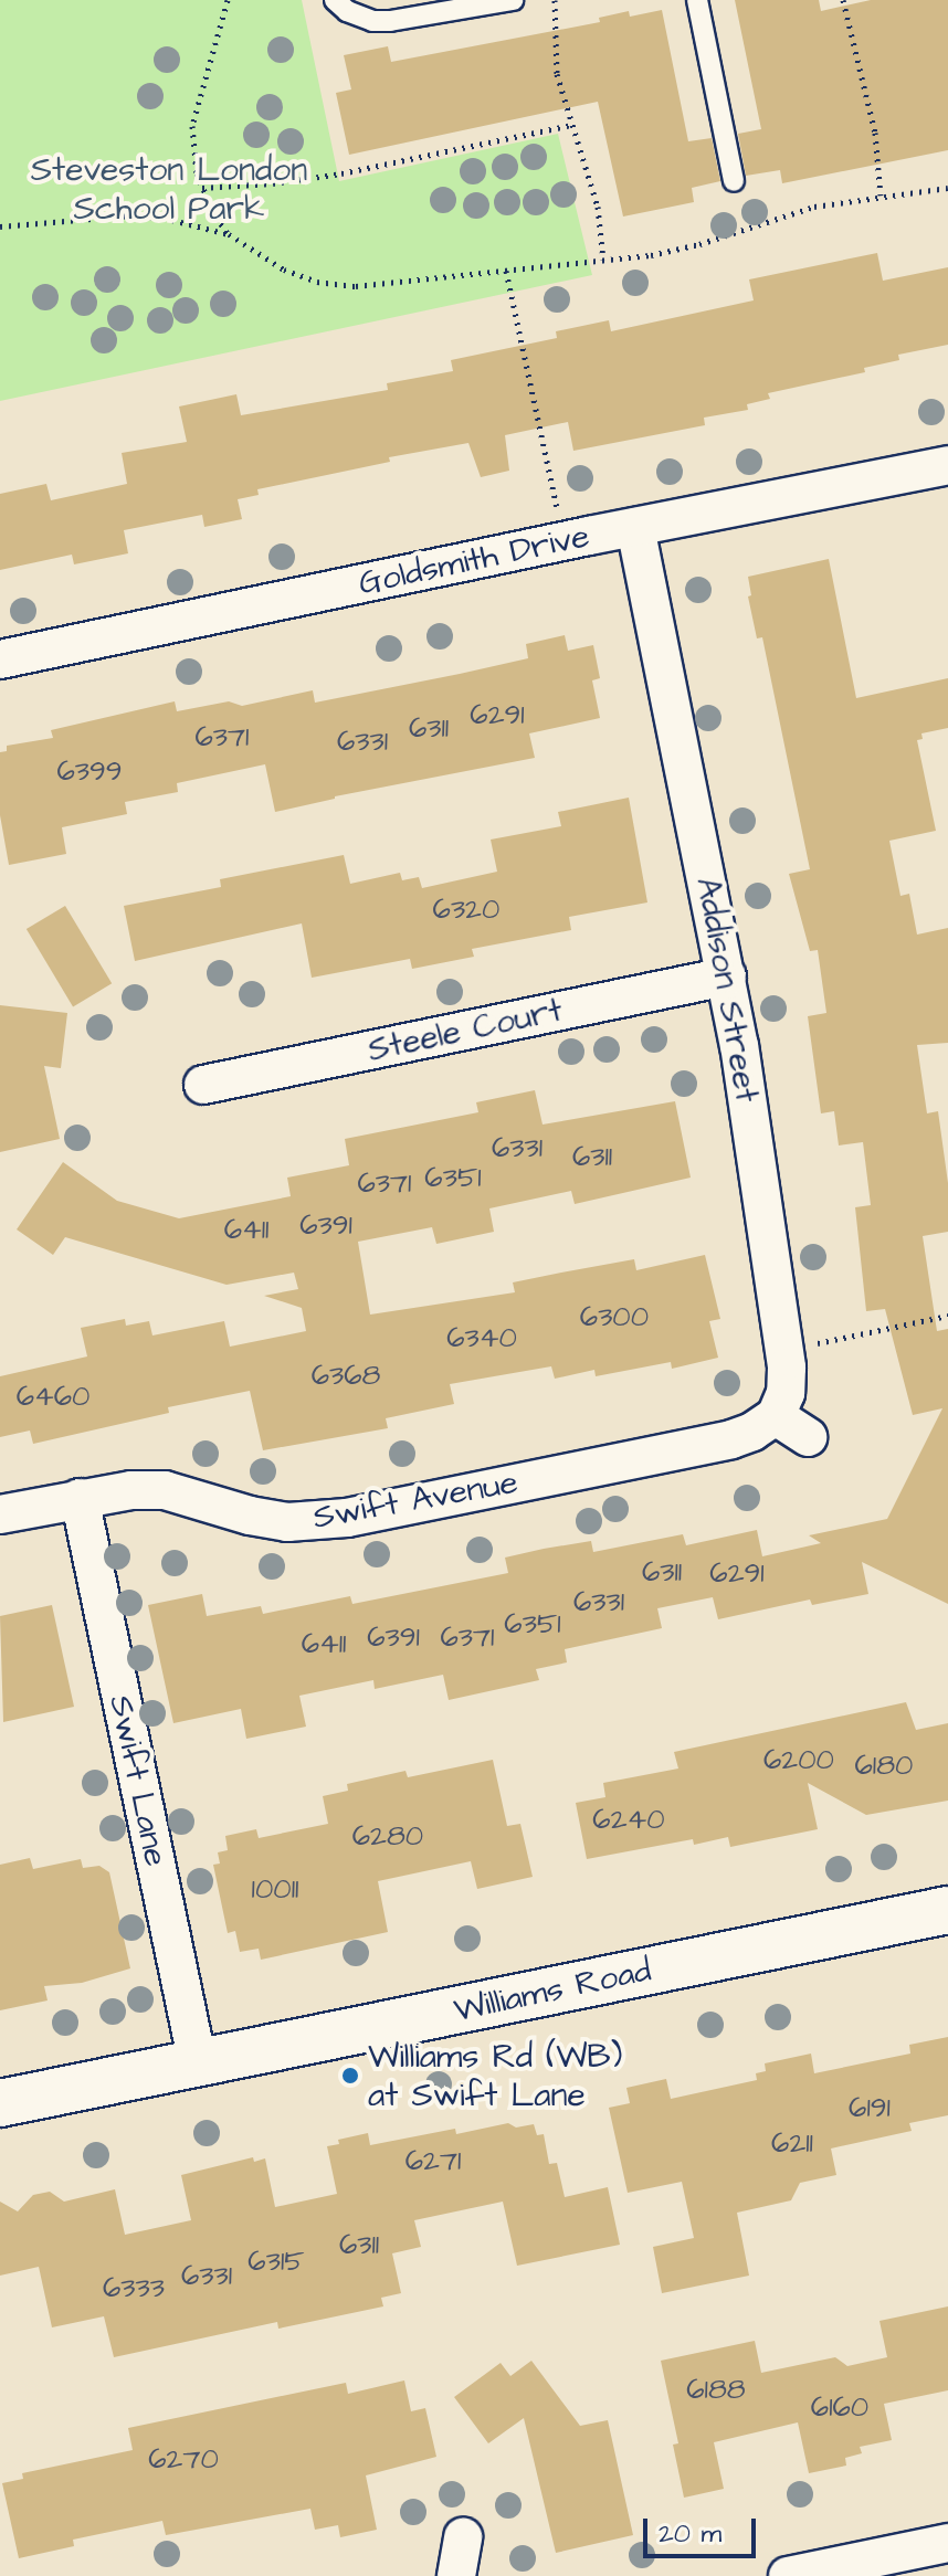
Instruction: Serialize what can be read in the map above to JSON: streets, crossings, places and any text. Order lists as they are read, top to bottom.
{
  "streets": {
    "street": [
      "Goldsmith Drive",
      "Addison Street",
      "Steele Court",
      "Swift Avenue",
      "Swift Lane",
      "Williams Road"
    ]
  },
  "crossings": [
    ["Goldsmith Drive", "Addison Street"],
    ["Addison Street", "Steele Court"],
    ["Addison Street", "Swift Avenue"],
    ["Swift Avenue", "Swift Lane"],
    ["Swift Lane", "Williams Road"]
  ],
  "parks": ["Steveston London School Park"],
  "places": ["Williams Rd (WB) at Swift Lane"],
  "house_numbers": [
    "6291",
    "6311",
    "6371",
    "6331",
    "6399",
    "6320",
    "6331",
    "6311",
    "6351",
    "6371",
    "6391",
    "6411",
    "6300",
    "6340",
    "6368",
    "6460",
    "6311",
    "6291",
    "6331",
    "6351",
    "6391",
    "6371",
    "6411",
    "6200",
    "6180",
    "6240",
    "6280",
    "10011",
    "6191",
    "6211",
    "6271",
    "6311",
    "6315",
    "6331",
    "6333",
    "6188",
    "6160",
    "6270"
  ],
  "scale_bar": "20 m"
}
